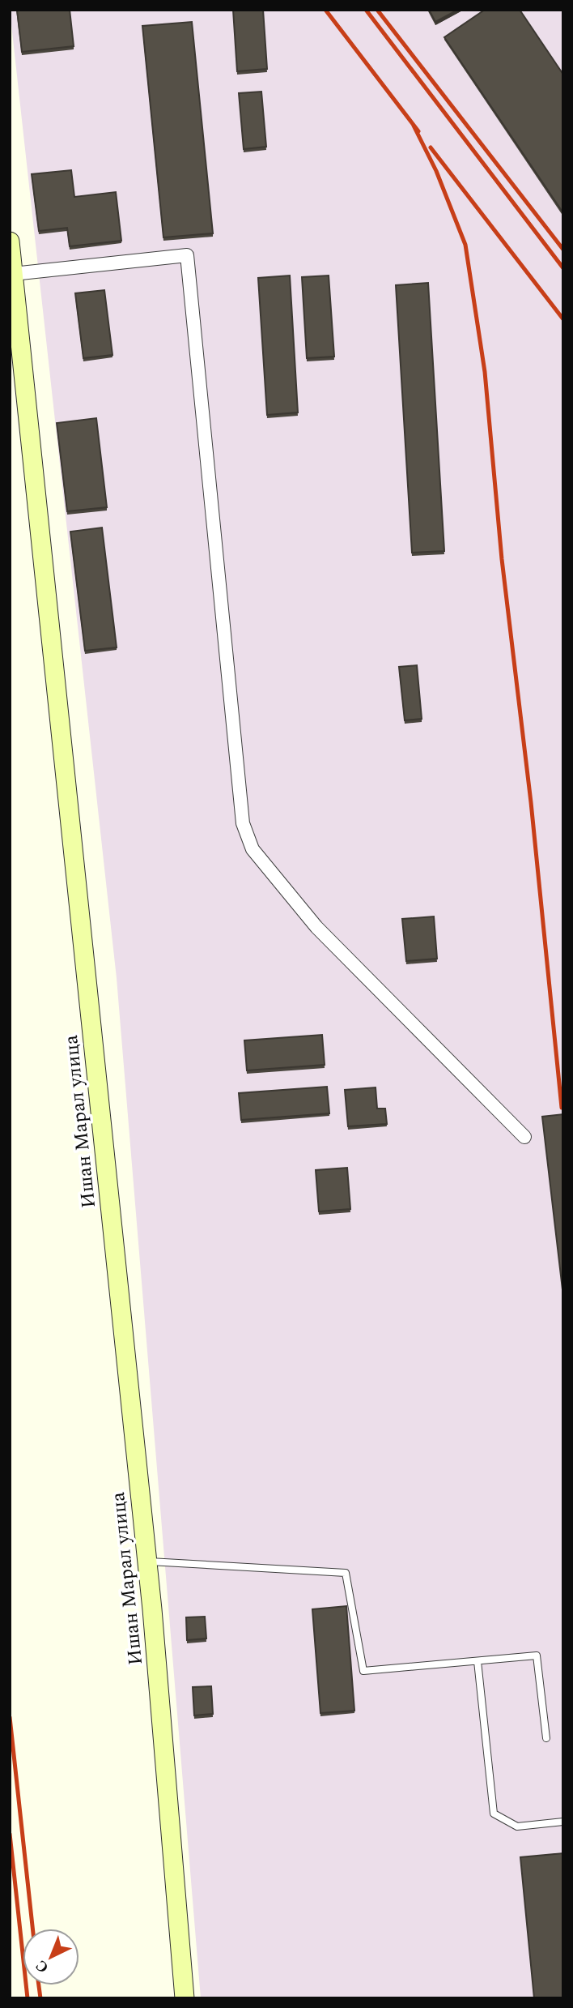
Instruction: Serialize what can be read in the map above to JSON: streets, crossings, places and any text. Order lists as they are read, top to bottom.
{
  "streets": {
    "main road": ["Ишан Марал улица"]
  },
  "north": "bottom left"
}
